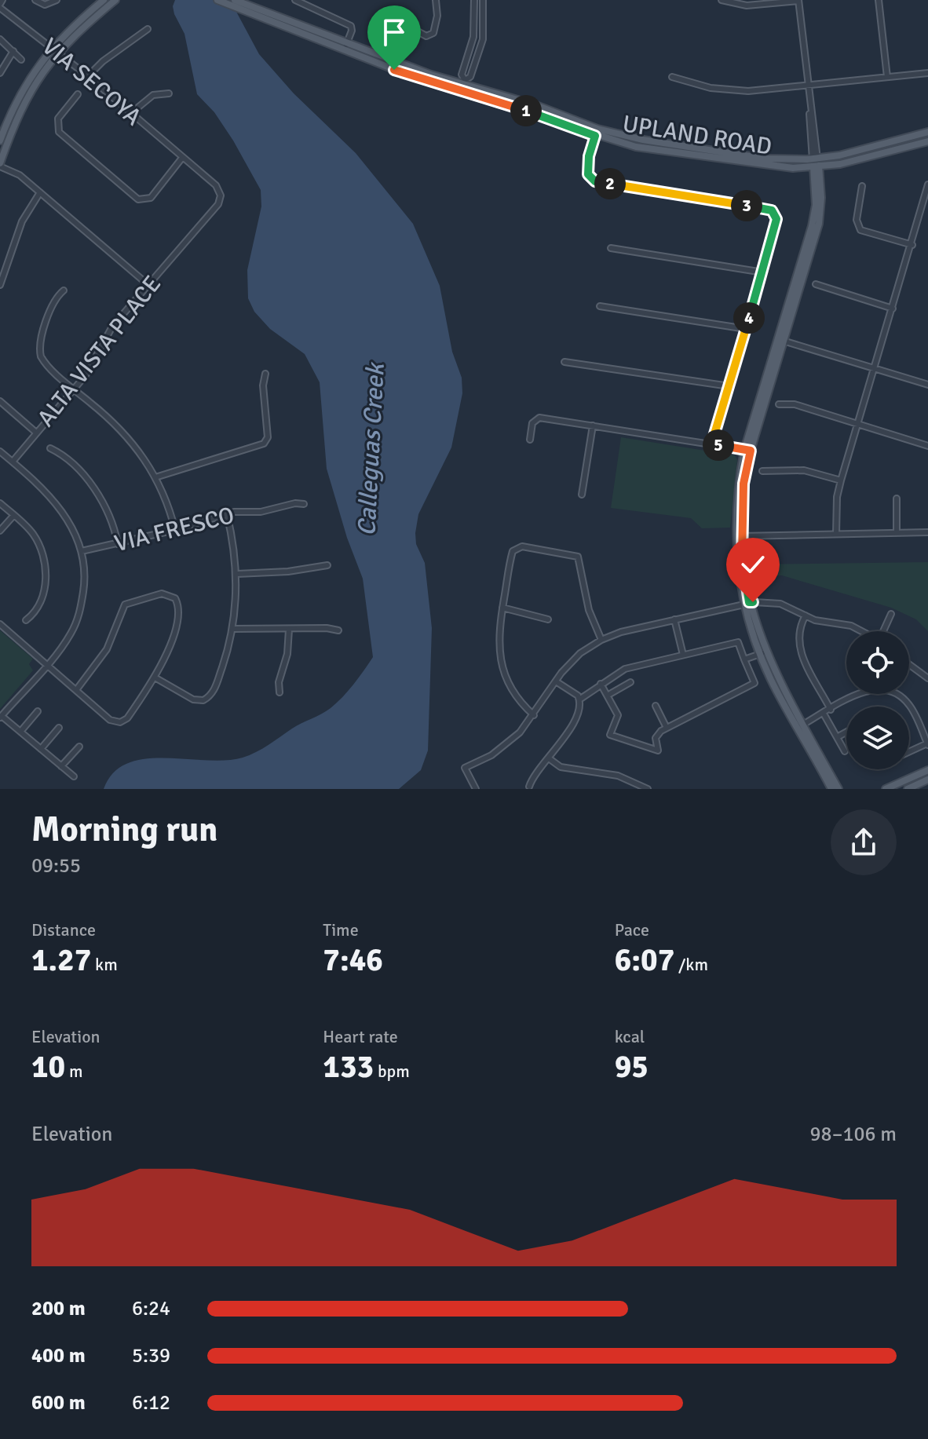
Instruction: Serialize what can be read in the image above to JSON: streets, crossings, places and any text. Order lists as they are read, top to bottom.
{
  "streets": {
    "main road": ["UPLAND ROAD"],
    "street": ["VIA SECOYA", "ALTA VISTA PLACE", "VIA FRESCO"]
  },
  "crossings": [
    ["VIA SECOYA", "ALTA VISTA PLACE"]
  ],
  "water": ["Calleguas Creek"],
  "page": {
    "pins": [
      "1",
      "2",
      "3",
      "4",
      "5"
    ],
    "heading": ["Morning run", "09:55"],
    "stats": [
      ["Distance", "1.27 km"],
      ["Time", "7:46"],
      ["Pace", "6:07 /km"],
      ["Elevation", "10 m"],
      ["Heart rate", "133 bpm"],
      ["kcal", "95"]
    ],
    "chart": ["Elevation", "98–106 m"],
    "list": [
      {
        "name": "200 m",
        "note": "6:24"
      },
      {
        "name": "400 m",
        "note": "5:39"
      },
      {
        "name": "600 m",
        "note": "6:12"
      }
    ]
  }
}
